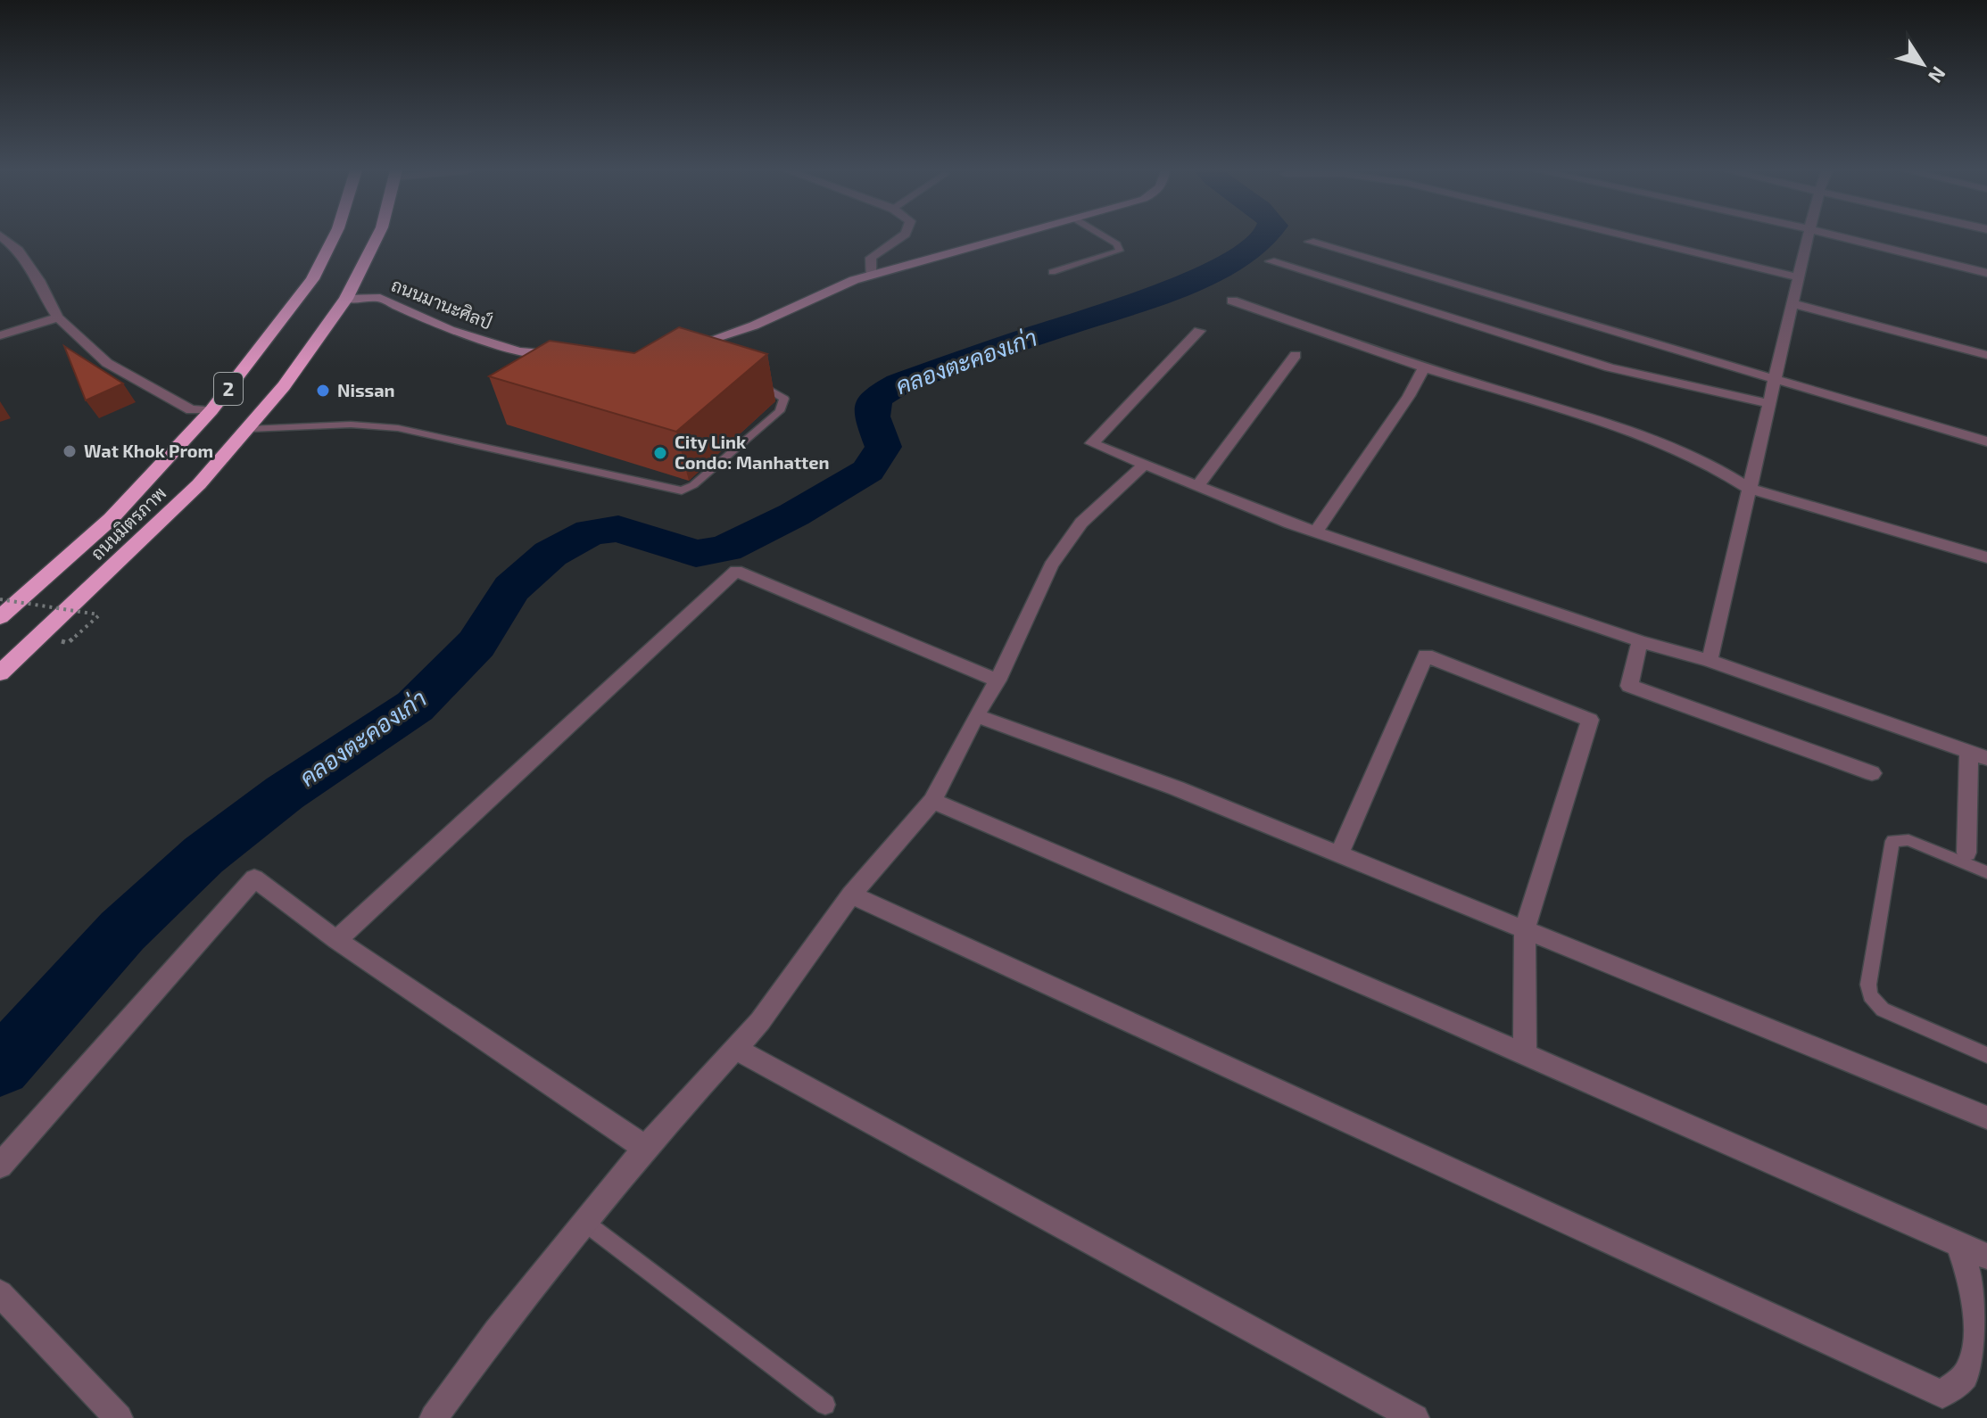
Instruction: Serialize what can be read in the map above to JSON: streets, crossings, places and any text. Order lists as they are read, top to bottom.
{
  "streets": {
    "highway": ["2", "ถนนมิตรภาพ"],
    "street": ["ถนนมานะศิลป์"]
  },
  "crossings": [
    ["ถนนมานะศิลป์", "ถนนมิตรภาพ"]
  ],
  "water": ["คลองตะคองเก่า"],
  "places": ["Nissan", "Wat Khok Prom", "City Link Condo: Manhatten"],
  "north": "bottom right"
}
